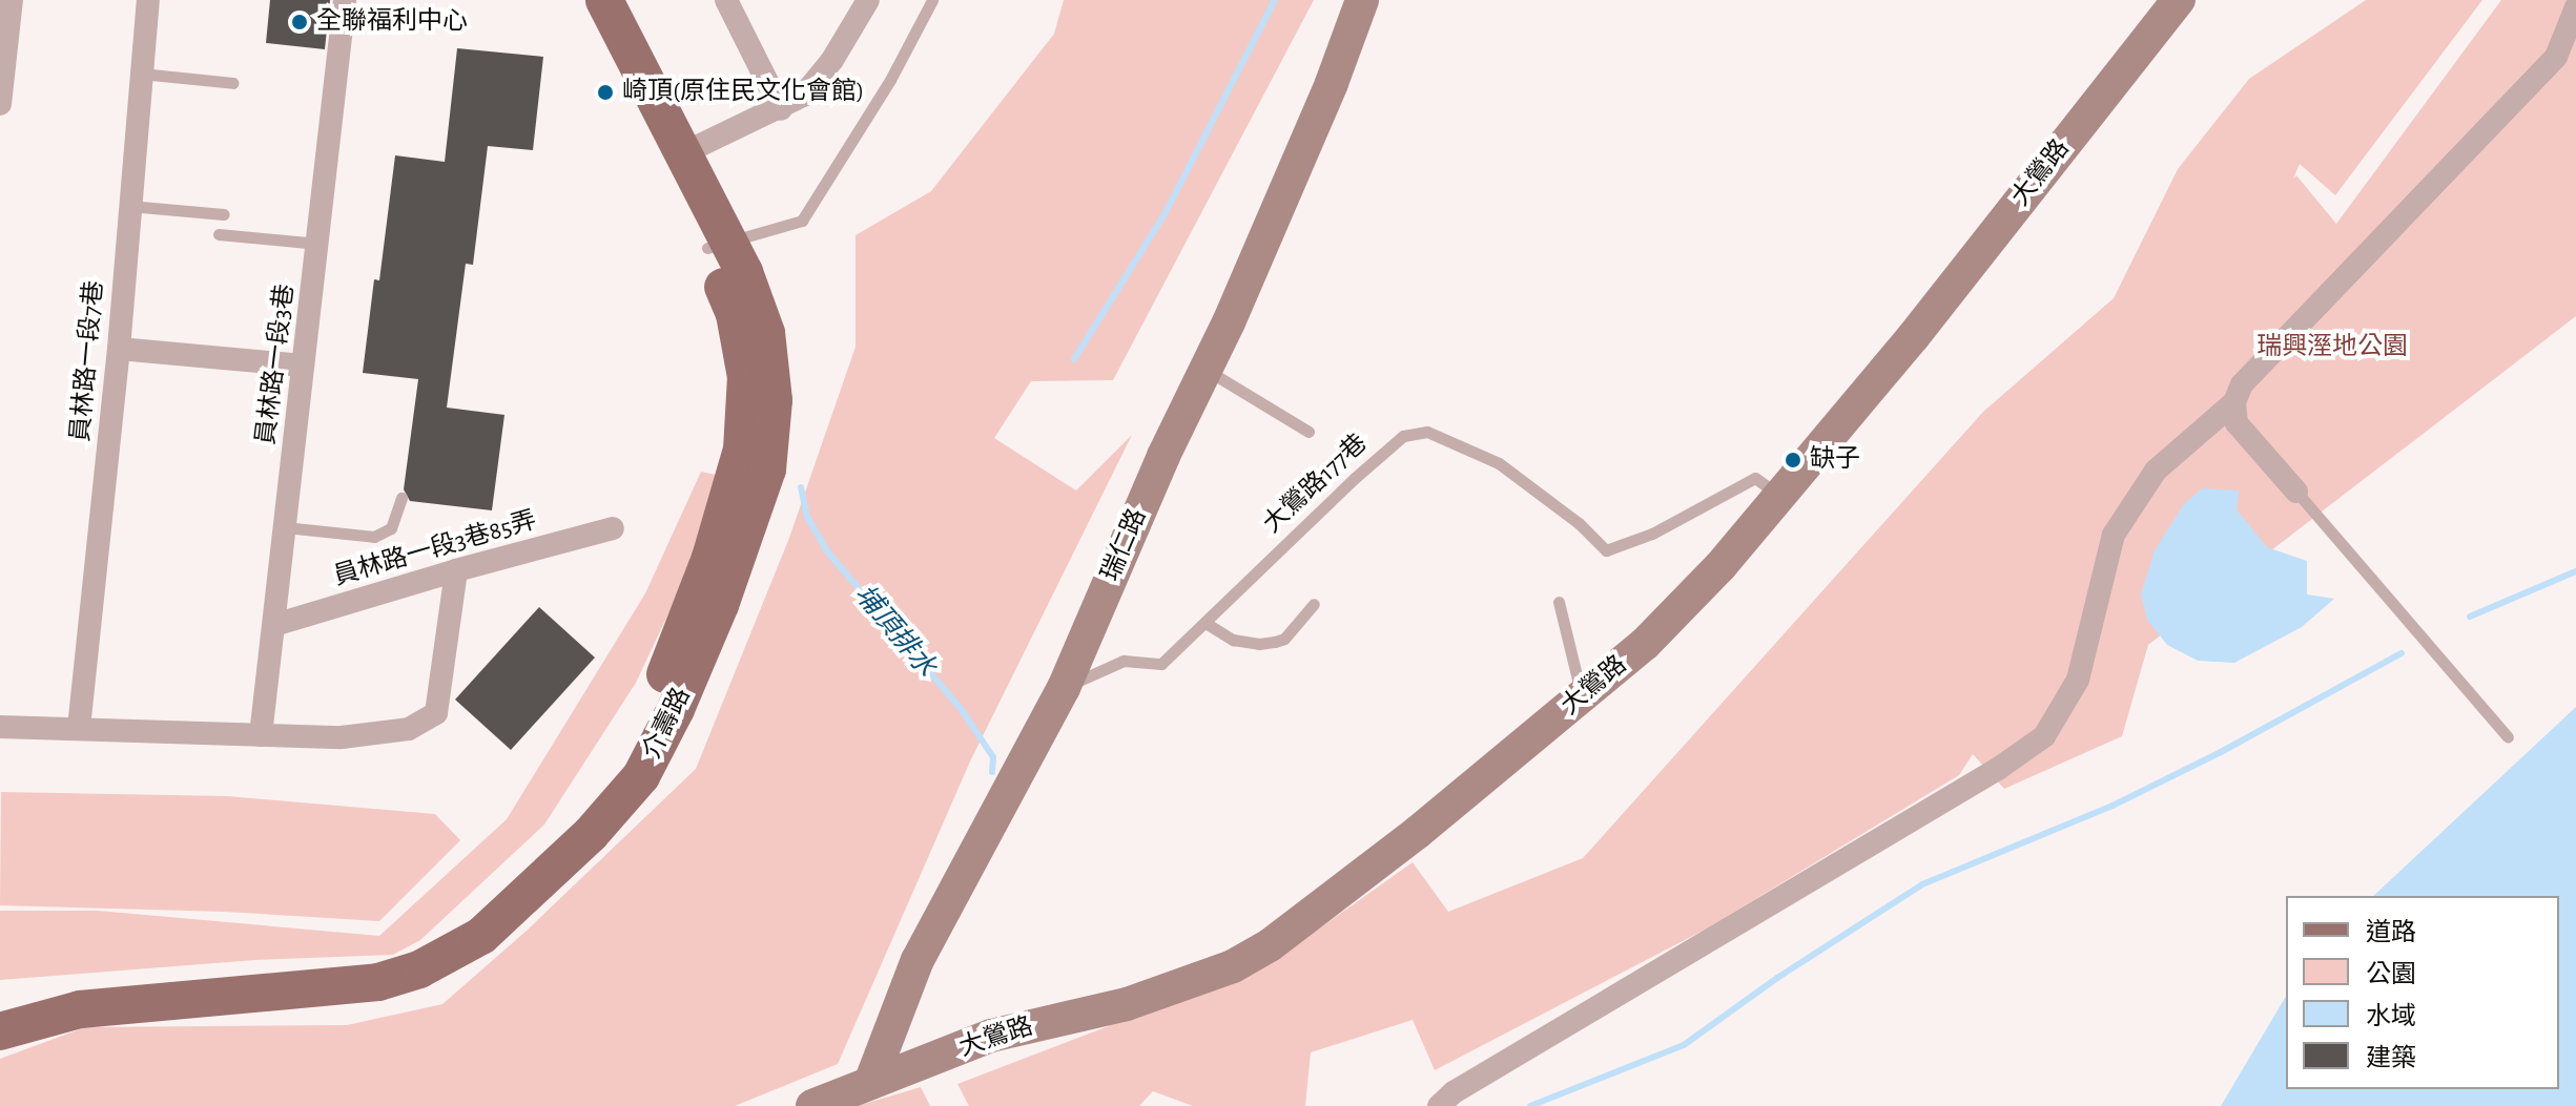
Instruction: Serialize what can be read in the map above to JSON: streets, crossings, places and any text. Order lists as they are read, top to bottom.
{
  "streets": {
    "main road": ["介壽路"],
    "street": [
      "大鶯路",
      "員林路一段7巷",
      "員林路一段3巷",
      "瑞仁路",
      "員林路一段3巷85弄"
    ],
    "lane": ["大鶯路177巷"]
  },
  "crossings": [
    ["大鶯路", "大鶯路177巷"],
    ["大鶯路", "瑞仁路"],
    ["員林路一段3巷", "員林路一段3巷85弄"],
    ["大鶯路177巷", "瑞仁路"]
  ],
  "water": ["埔頂排水"],
  "parks": ["瑞興溼地公園"],
  "places": ["全聯福利中心", "崎頂(原住民文化會館)", "缺子"],
  "legend": [
    "道路",
    "公園",
    "水域",
    "建築"
  ]
}
